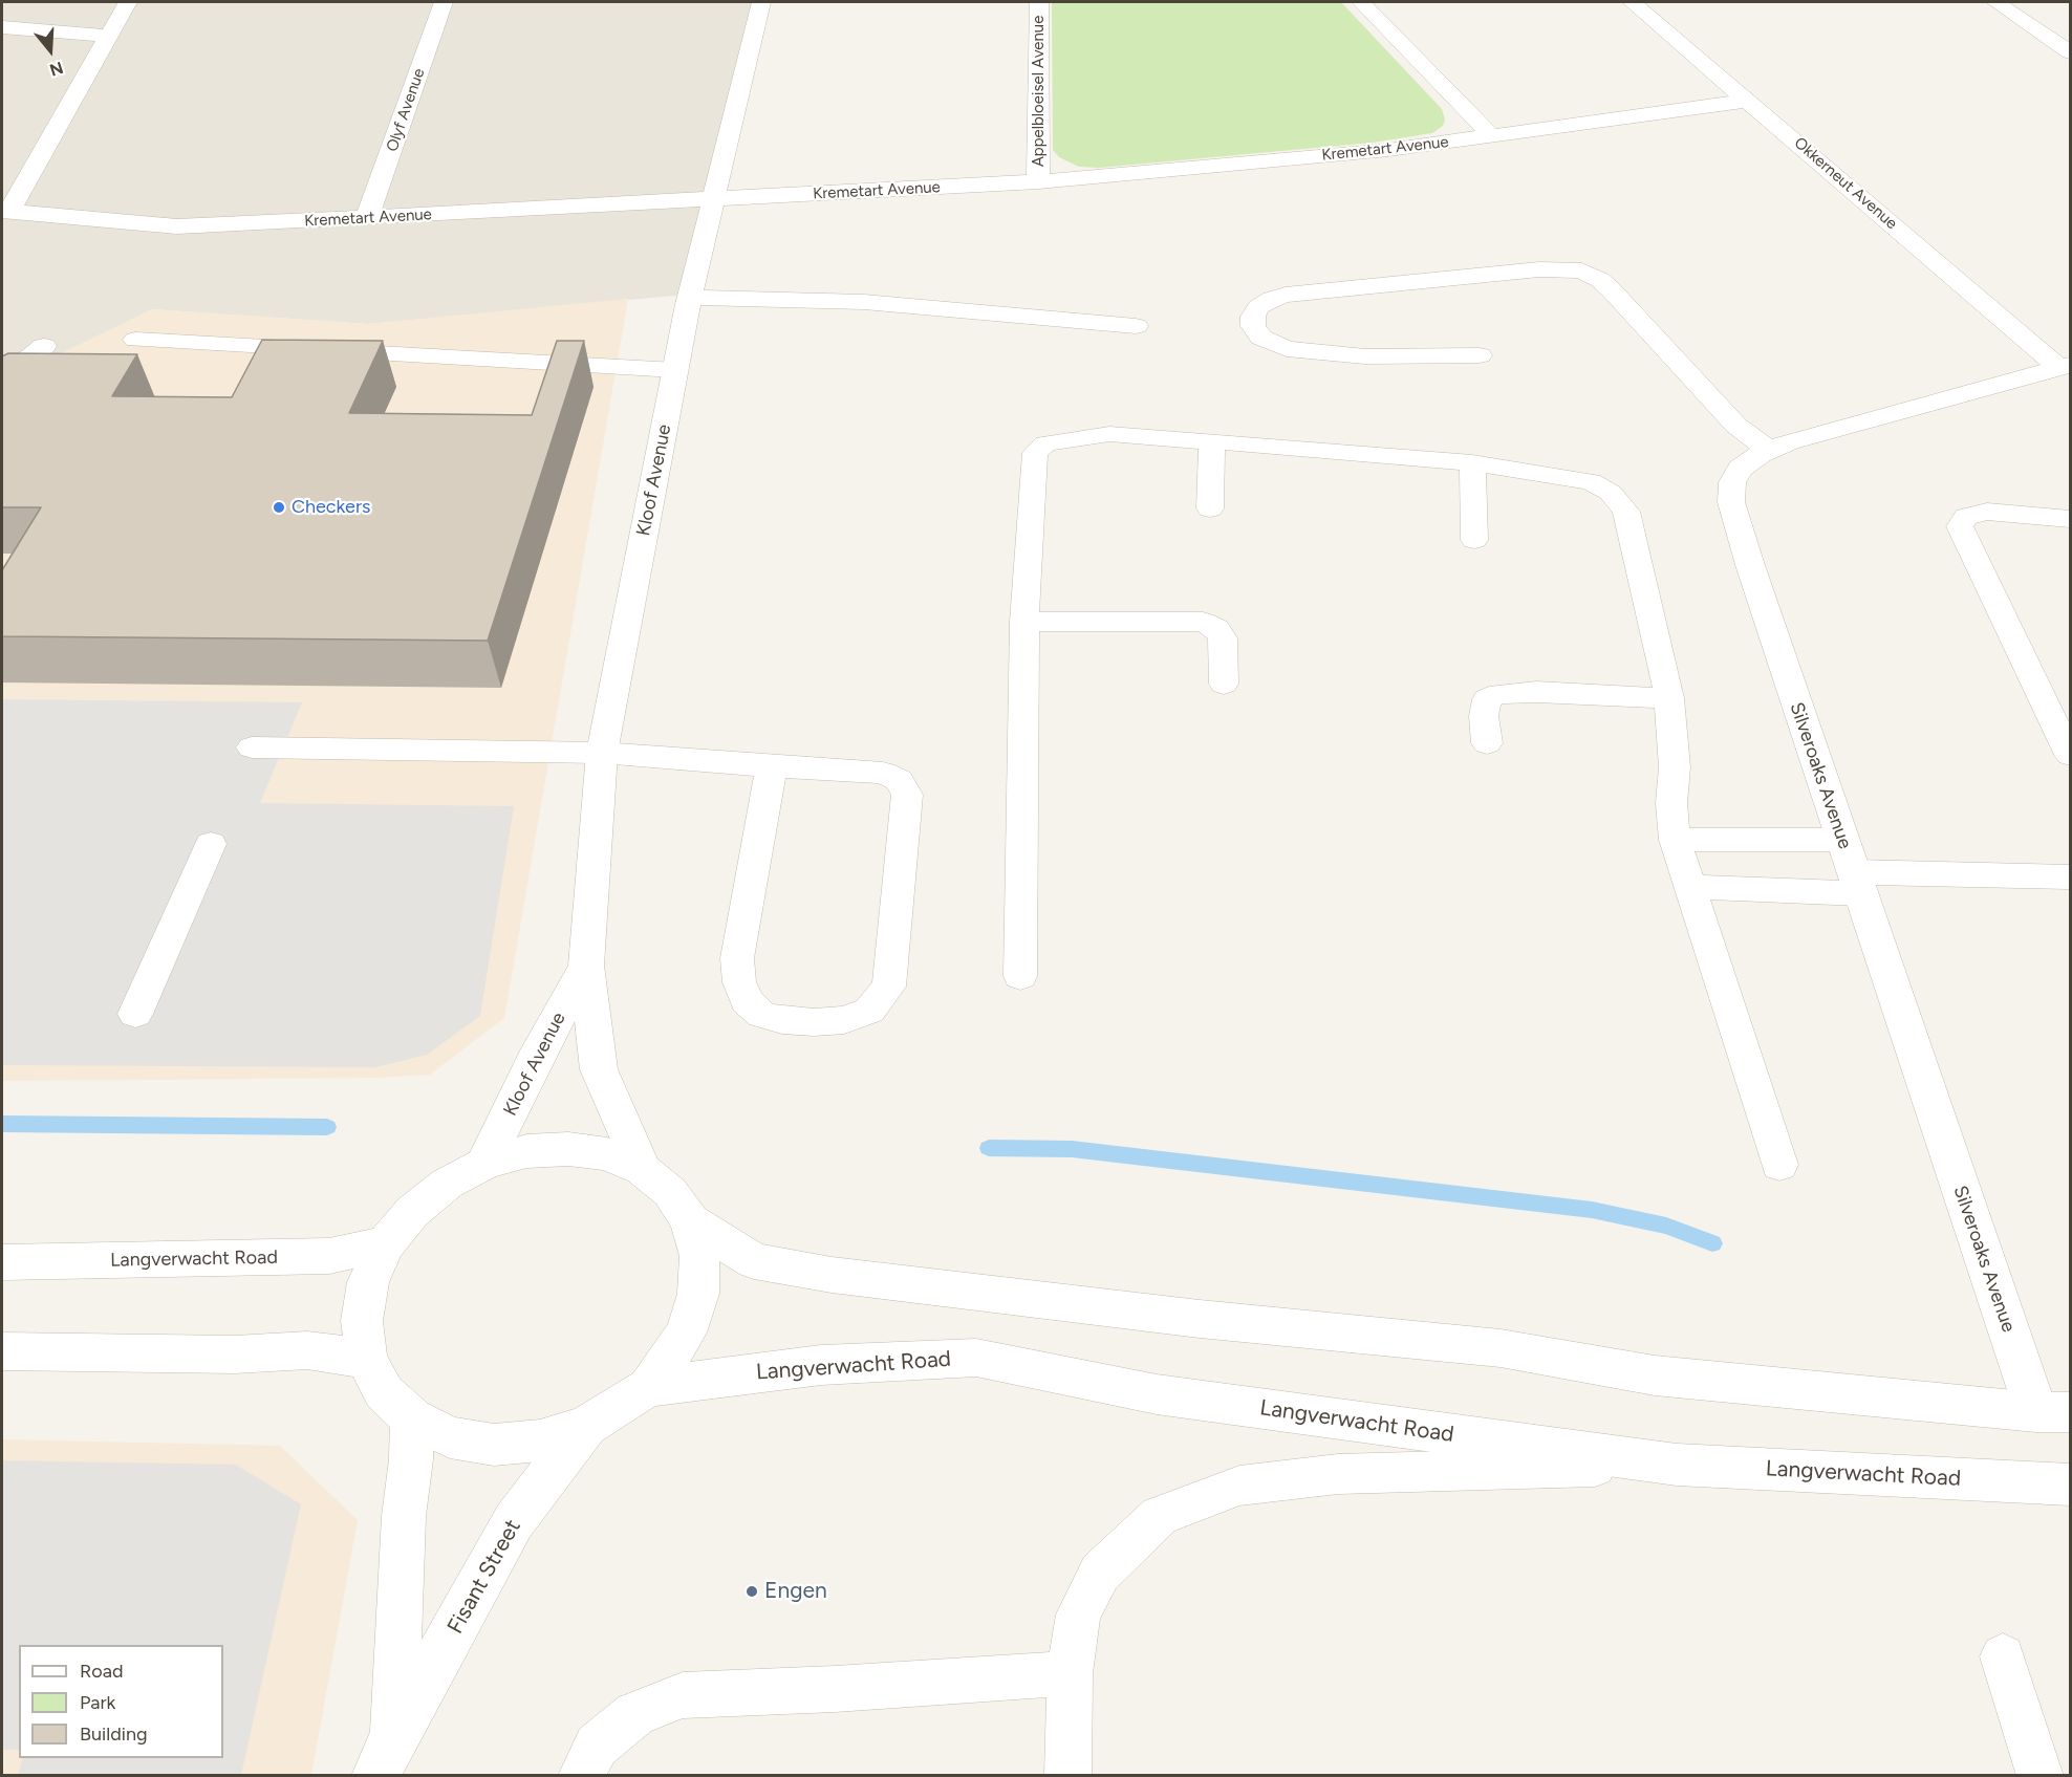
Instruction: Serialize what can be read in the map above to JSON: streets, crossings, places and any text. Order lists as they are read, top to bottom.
{
  "streets": {
    "street": [
      "Appelbloeisel Avenue",
      "Olyf Avenue",
      "Kremetart Avenue",
      "Okkerneut Avenue",
      "Kloof Avenue",
      "Silveroaks Avenue",
      "Langverwacht Road",
      "Fisant Street"
    ]
  },
  "crossings": [
    ["Appelbloeisel Avenue", "Kremetart Avenue"],
    ["Olyf Avenue", "Kremetart Avenue"],
    ["Kremetart Avenue", "Okkerneut Avenue"],
    ["Kremetart Avenue", "Kloof Avenue"],
    ["Okkerneut Avenue", "Silveroaks Avenue"]
  ],
  "places": ["Checkers", "Engen"],
  "legend": ["Road", "Park", "Building"],
  "north": "bottom"
}
